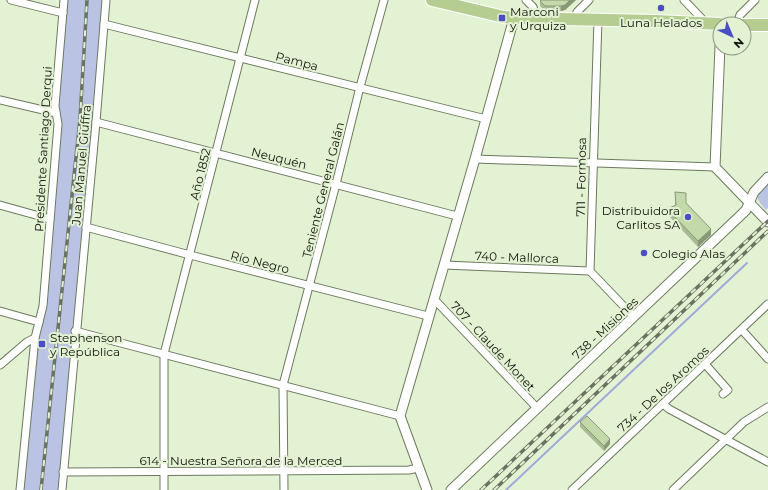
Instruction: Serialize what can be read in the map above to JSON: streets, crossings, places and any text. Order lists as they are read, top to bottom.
{
  "streets": {
    "street": [
      "Pampa",
      "Presidente Santiago Derqui",
      "Neuquén",
      "Juan Manuel Giuffra",
      "Año 1852",
      "711 - Formosa",
      "Teniente General Galán",
      "740 - Mallorca",
      "Río Negro",
      "738 - Misiones",
      "707 - Claude Monet",
      "734 - De los Aromos",
      "614 - Nuestra Señora de la Merced"
    ]
  },
  "crossings": [
    ["Pampa", "Juan Manuel Giuffra"],
    ["Pampa", "Año 1852"],
    ["Pampa", "Teniente General Galán"],
    ["Neuquén", "Juan Manuel Giuffra"],
    ["Neuquén", "Año 1852"],
    ["Neuquén", "Teniente General Galán"],
    ["Juan Manuel Giuffra", "Río Negro"],
    ["Juan Manuel Giuffra", "614 - Nuestra Señora de la Merced"],
    ["Año 1852", "Río Negro"],
    ["Año 1852", "614 - Nuestra Señora de la Merced"],
    ["711 - Formosa", "740 - Mallorca"],
    ["Teniente General Galán", "Río Negro"],
    ["Teniente General Galán", "614 - Nuestra Señora de la Merced"],
    ["738 - Misiones", "707 - Claude Monet"]
  ],
  "places": {
    "other": ["Luna Helados", "Distribuidora Carlitos SA", "Colegio Alas"],
    "transit": ["Marconi y Urquiza", "Stephenson y República"]
  },
  "north": "bottom right"
}
